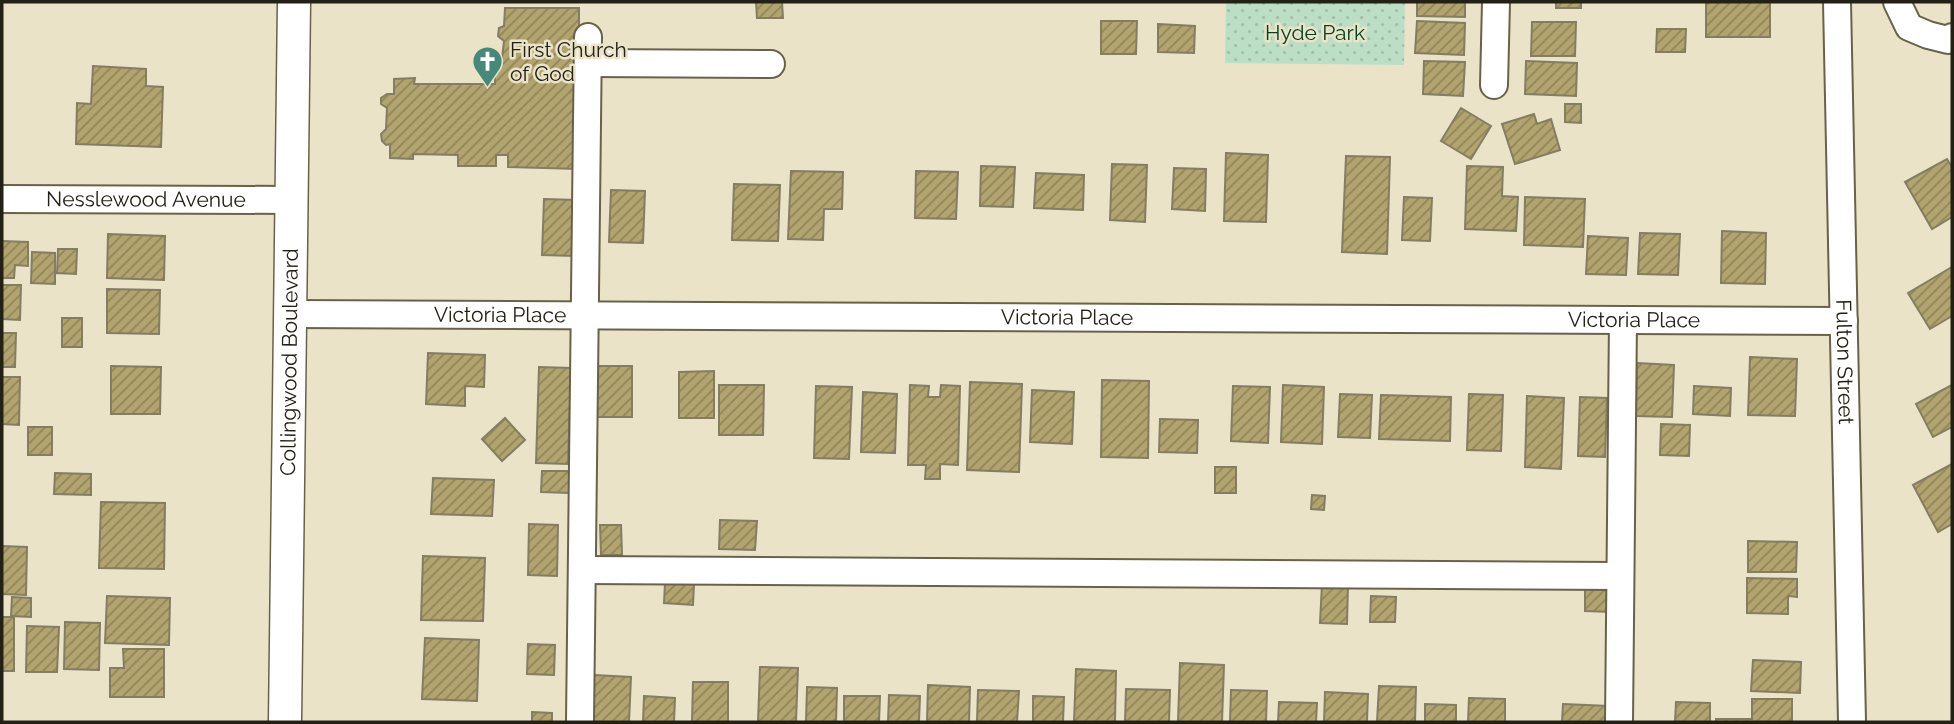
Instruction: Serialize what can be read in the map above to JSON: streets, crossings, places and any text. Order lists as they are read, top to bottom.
{
  "streets": {
    "main road": ["Collingwood Boulevard"],
    "street": ["Nesslewood Avenue", "Victoria Place", "Fulton Street"]
  },
  "crossings": [
    ["Nesslewood Avenue", "Collingwood Boulevard"],
    ["Victoria Place", "Collingwood Boulevard"],
    ["Victoria Place", "Fulton Street"]
  ],
  "parks": ["Hyde Park"],
  "places": {
    "church": ["First Church of God"]
  }
}
